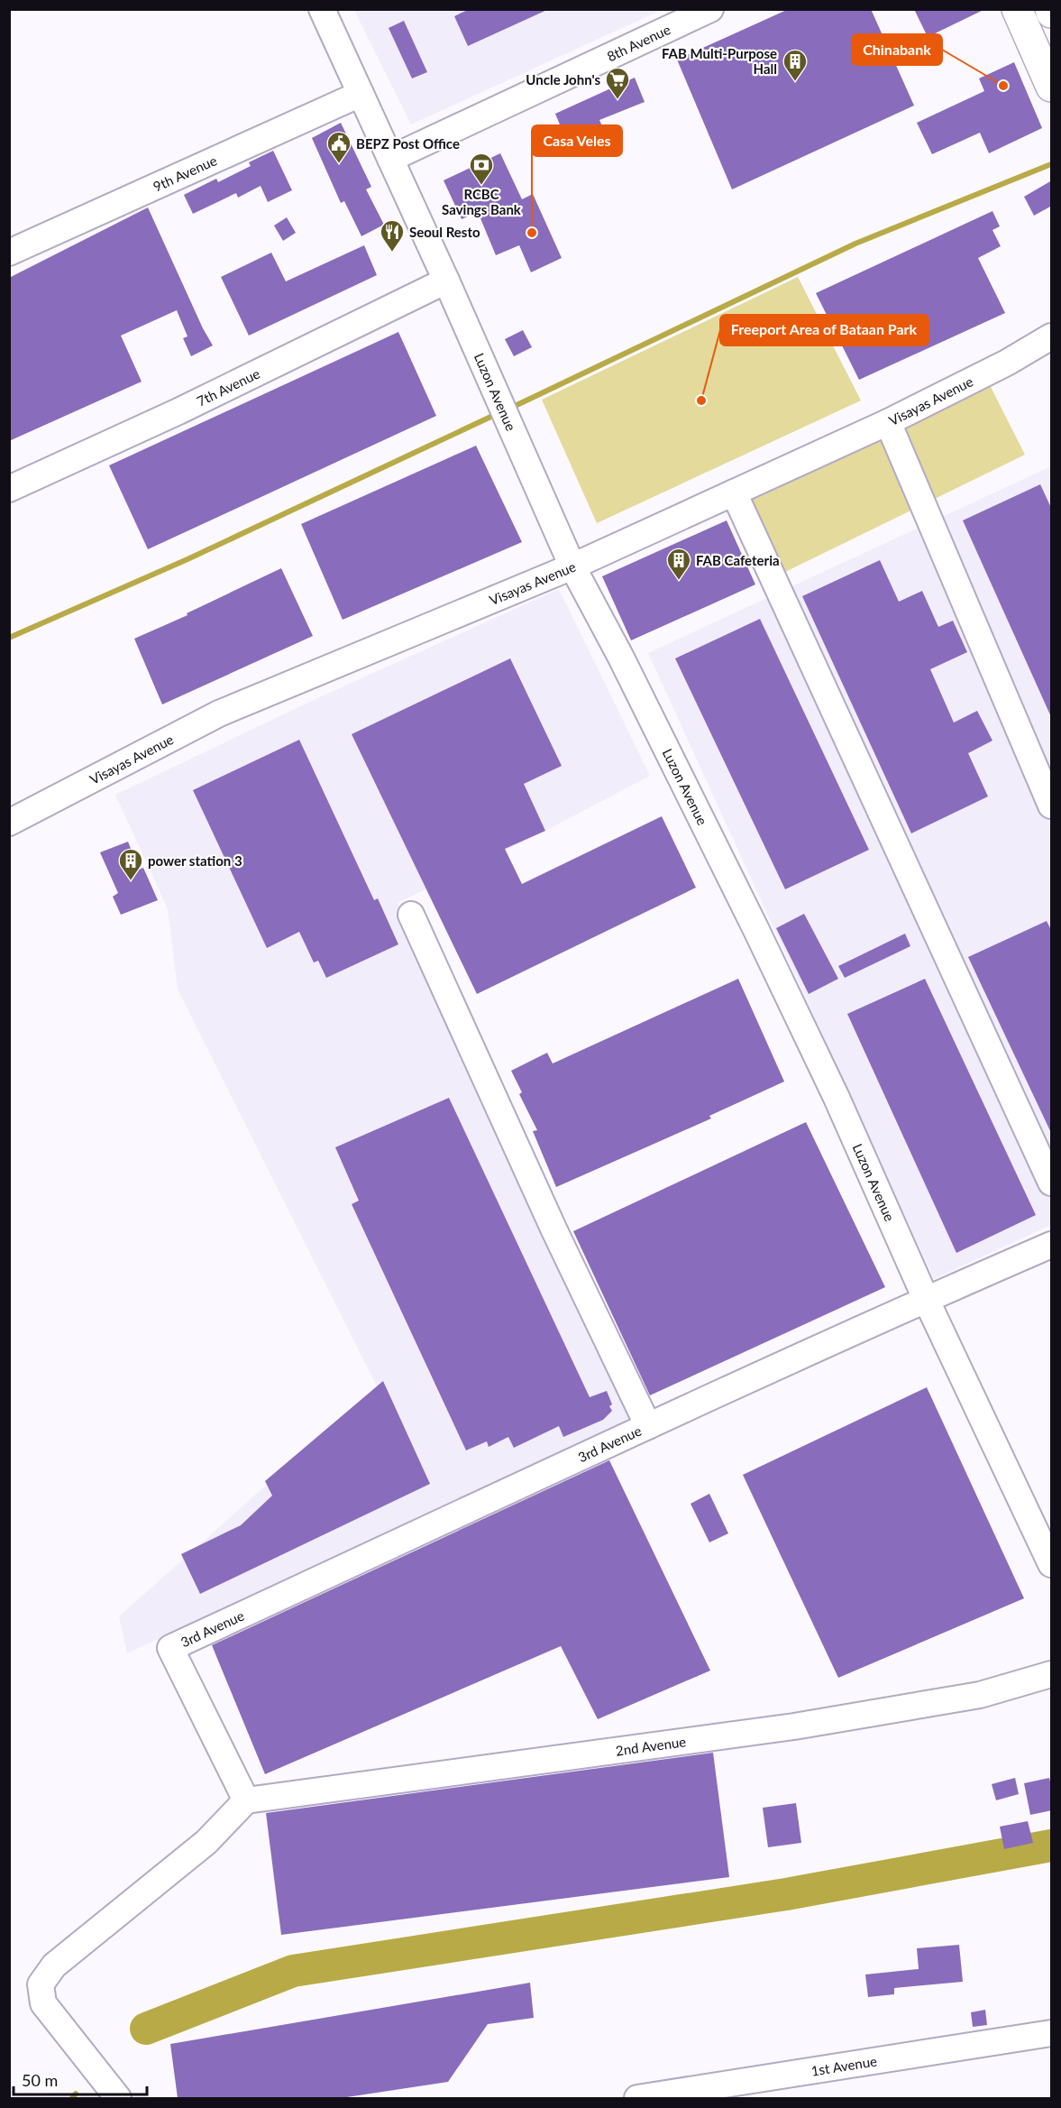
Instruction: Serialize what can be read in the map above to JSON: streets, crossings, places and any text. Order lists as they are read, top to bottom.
{
  "streets": {
    "street": [
      "8th Avenue",
      "9th Avenue",
      "7th Avenue",
      "Luzon Avenue",
      "Visayas Avenue",
      "3rd Avenue",
      "2nd Avenue",
      "1st Avenue"
    ]
  },
  "crossings": [
    ["8th Avenue", "Luzon Avenue"],
    ["9th Avenue", "Luzon Avenue"],
    ["7th Avenue", "Luzon Avenue"],
    ["Luzon Avenue", "Visayas Avenue"],
    ["Luzon Avenue", "3rd Avenue"],
    ["3rd Avenue", "2nd Avenue"]
  ],
  "places": {
    "building": ["FAB Multi-Purpose Hall", "FAB Cafeteria", "power station 3"],
    "other": ["Chinabank", "Casa Veles", "Freeport Area of Bataan Park"],
    "supermarket": ["Uncle John's"],
    "public building": ["BEPZ Post Office"],
    "bank": ["RCBC Savings Bank"],
    "restaurant": ["Seoul Resto"]
  },
  "scale_bar": "50 m"
}
